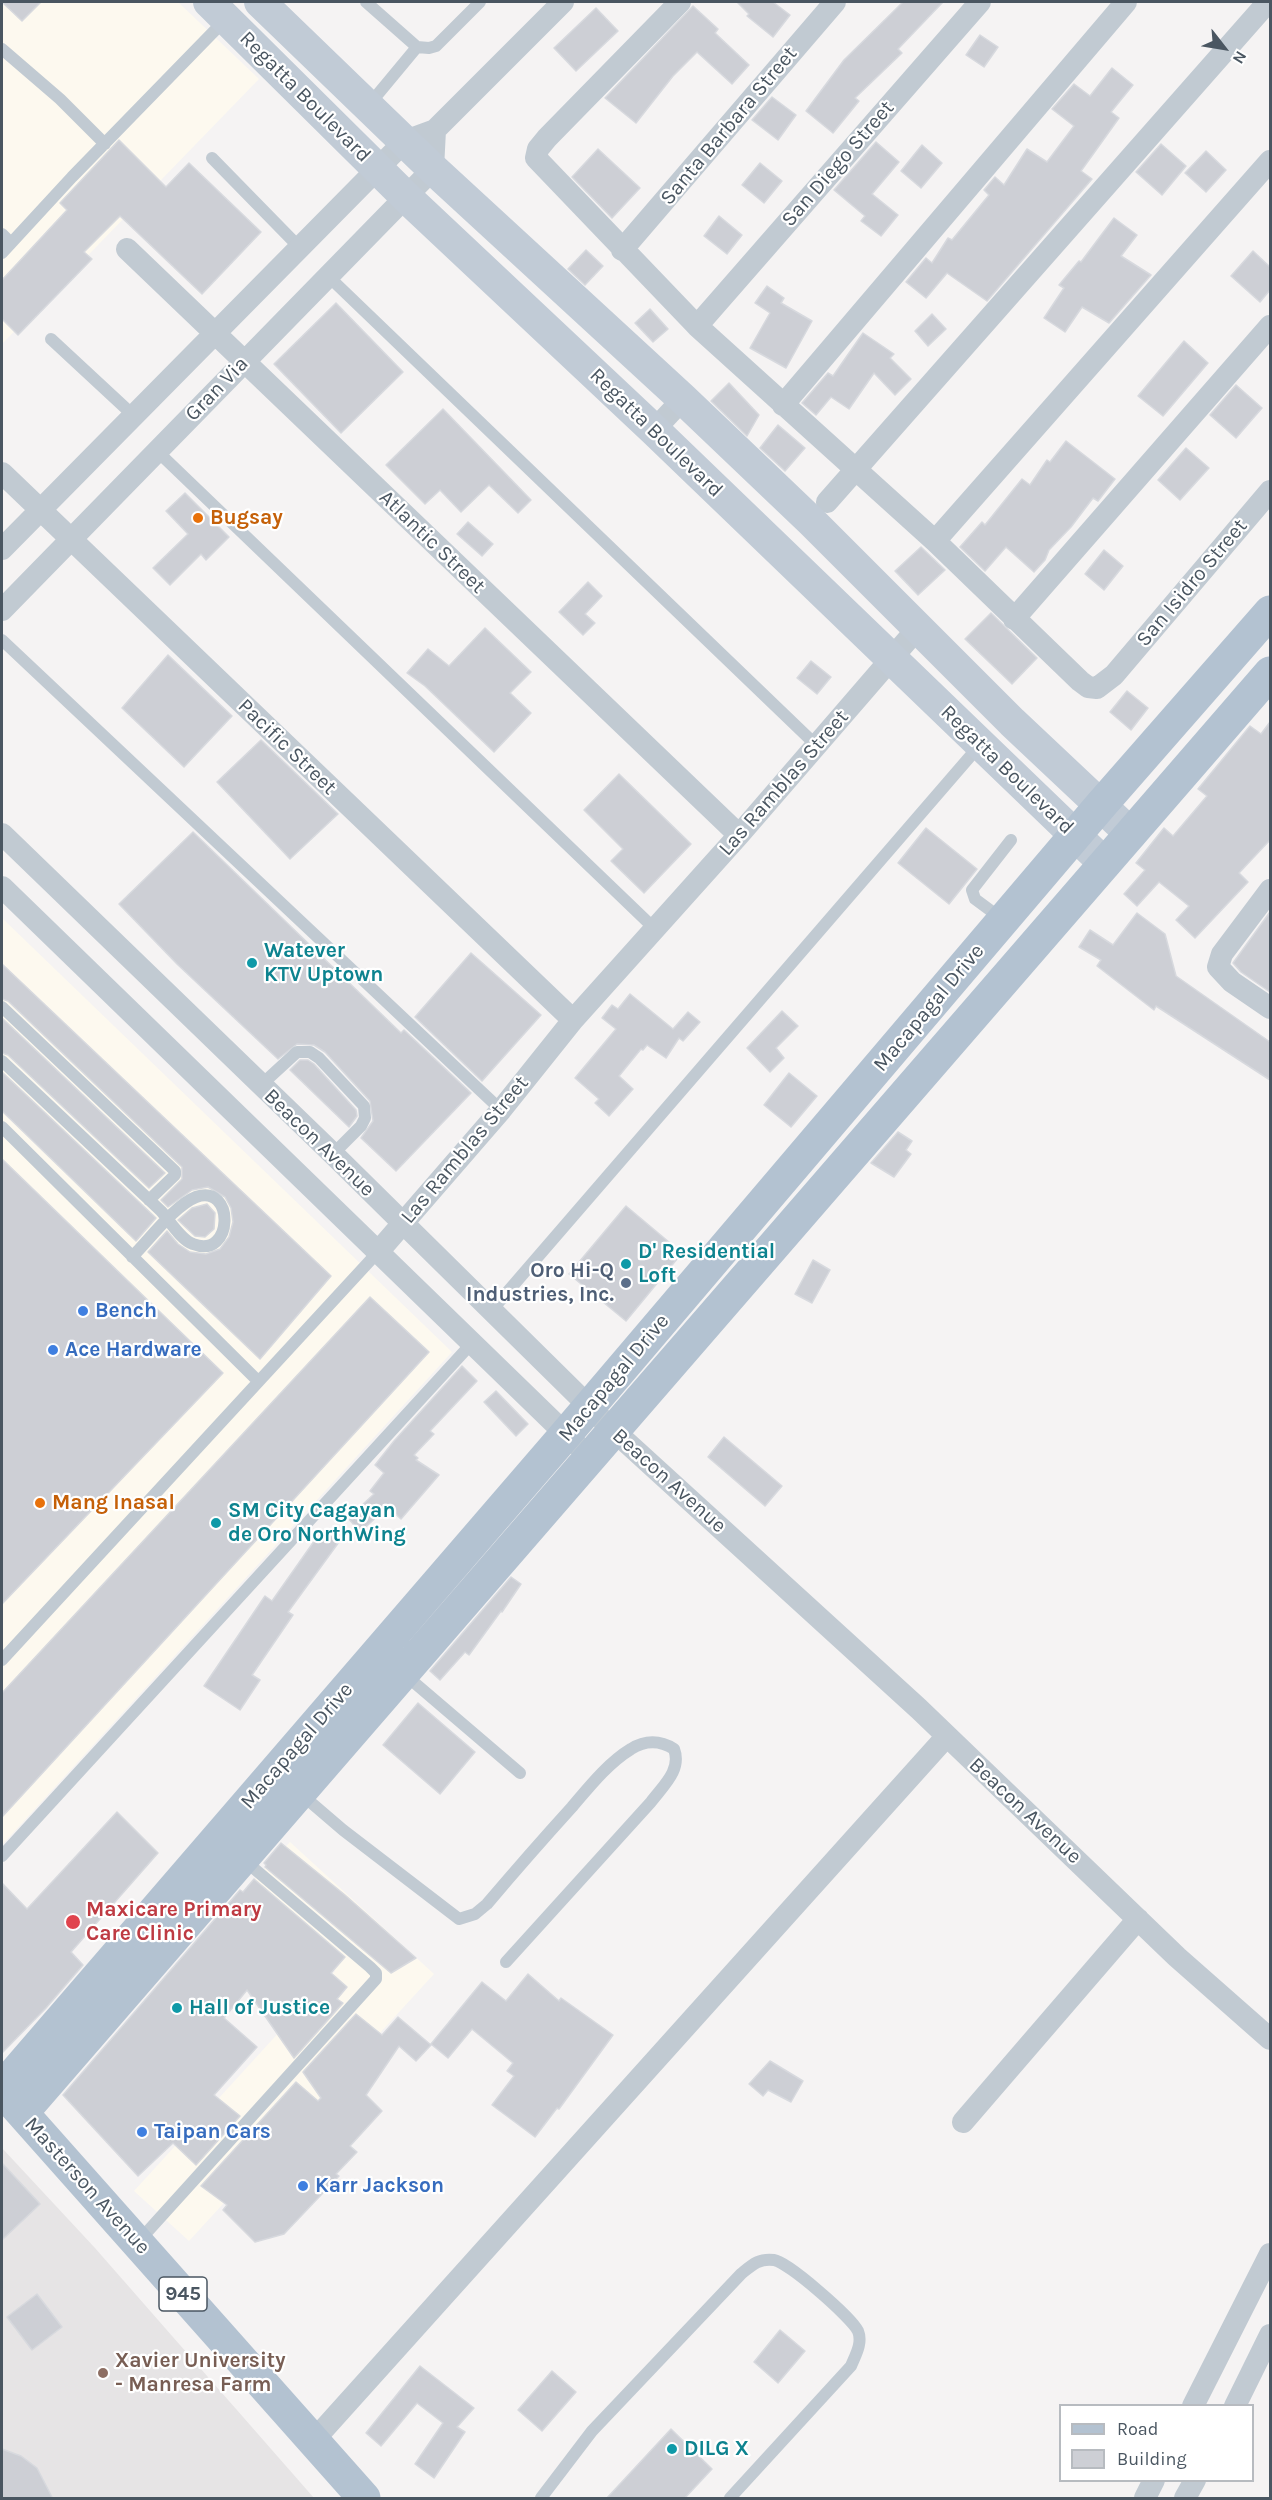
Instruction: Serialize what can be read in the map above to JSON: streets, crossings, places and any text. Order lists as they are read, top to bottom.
{
  "streets": {
    "main road": ["Macapagal Drive", "Masterson Avenue", "945"],
    "street": [
      "Regatta Boulevard",
      "Santa Barbara Street",
      "San Diego Street",
      "Gran Via",
      "Atlantic Street",
      "San Isidro Street",
      "Pacific Street",
      "Las Ramblas Street",
      "Beacon Avenue"
    ]
  },
  "crossings": [
    ["Regatta Boulevard", "Gran Via"],
    ["Regatta Boulevard", "Las Ramblas Street"],
    ["Regatta Boulevard", "Macapagal Drive"],
    ["Gran Via", "Atlantic Street"],
    ["Gran Via", "Pacific Street"],
    ["Atlantic Street", "Las Ramblas Street"],
    ["Pacific Street", "Las Ramblas Street"],
    ["Las Ramblas Street", "Beacon Avenue"],
    ["Macapagal Drive", "Beacon Avenue"],
    ["Macapagal Drive", "Masterson Avenue"]
  ],
  "places": [
    "Bugsay",
    "Watever KTV Uptown",
    "D' Residential Loft",
    "Oro Hi-Q Industries, Inc.",
    "Bench",
    "Ace Hardware",
    "Mang Inasal",
    "SM City Cagayan de Oro NorthWing",
    "Maxicare Primary Care Clinic",
    "Hall of Justice",
    "Taipan Cars",
    "Karr Jackson",
    "Xavier University - Manresa Farm",
    "DILG X"
  ],
  "legend": ["Road", "Building"],
  "north": "bottom right"
}
